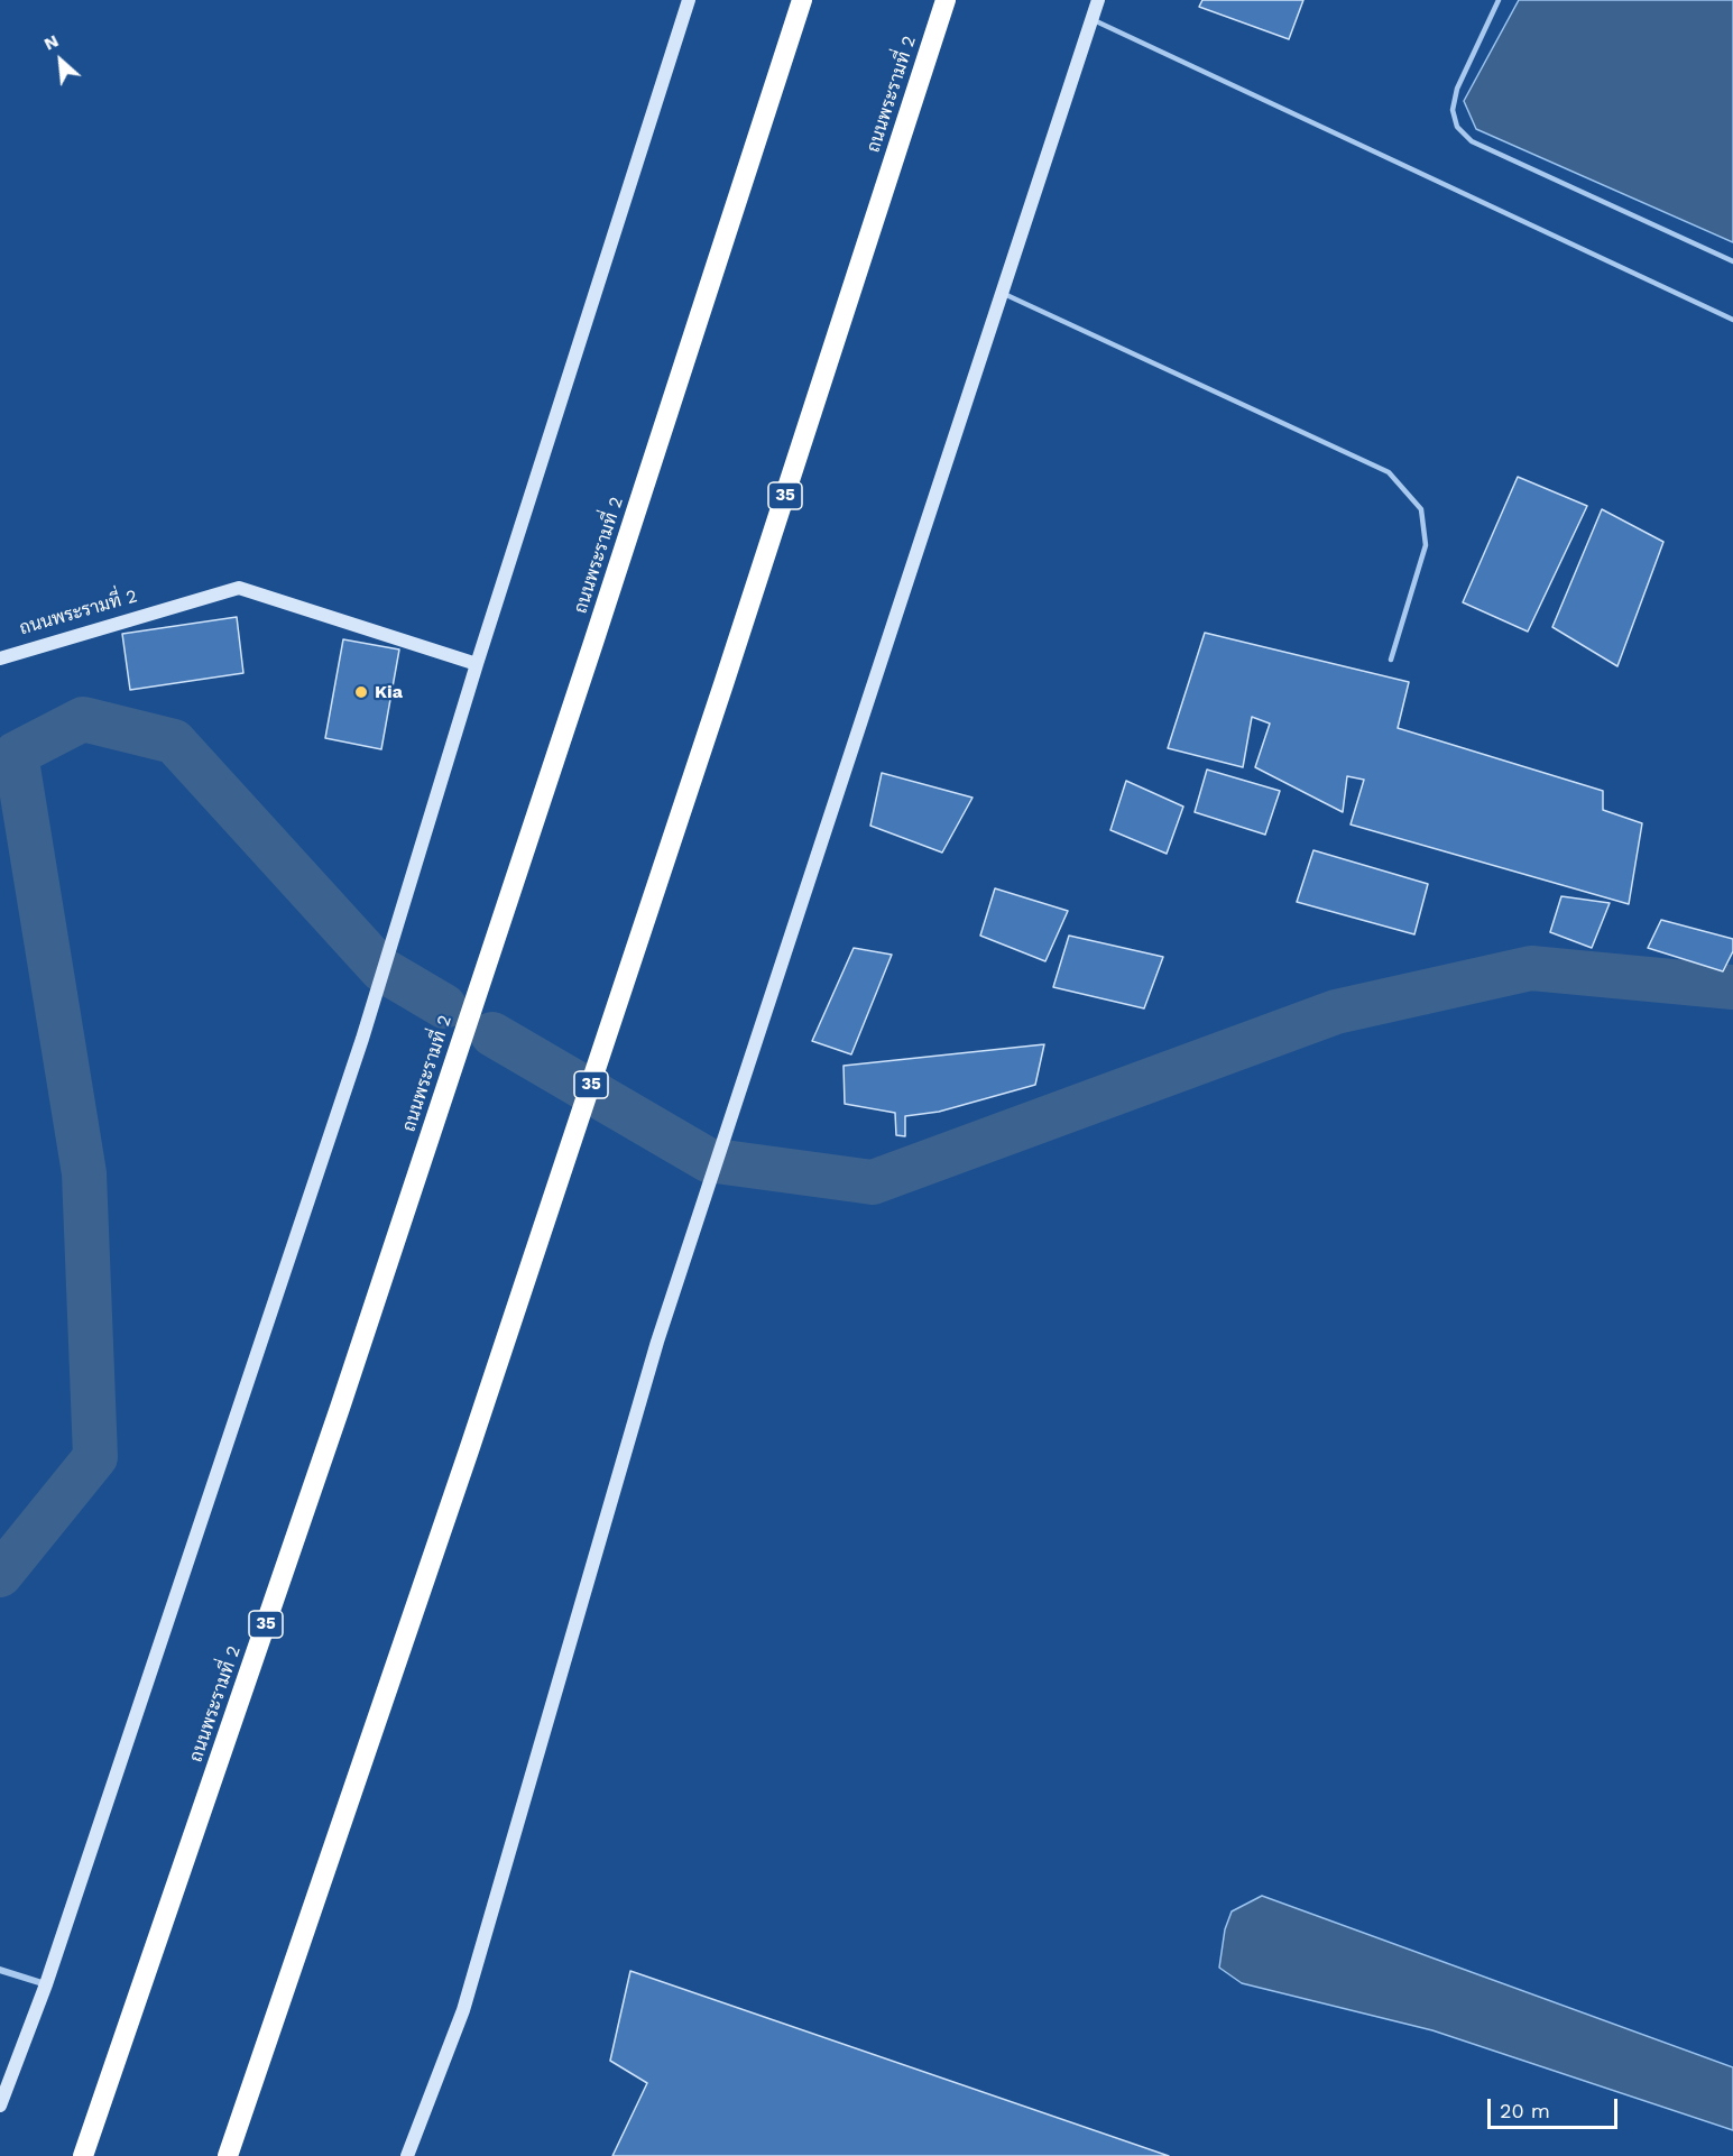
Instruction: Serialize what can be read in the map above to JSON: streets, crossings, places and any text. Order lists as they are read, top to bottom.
{
  "streets": {
    "highway": ["ถนนพระรามที่ 2", "35"]
  },
  "places": ["Kia"],
  "scale_bar": "20 m",
  "north": "top left"
}
